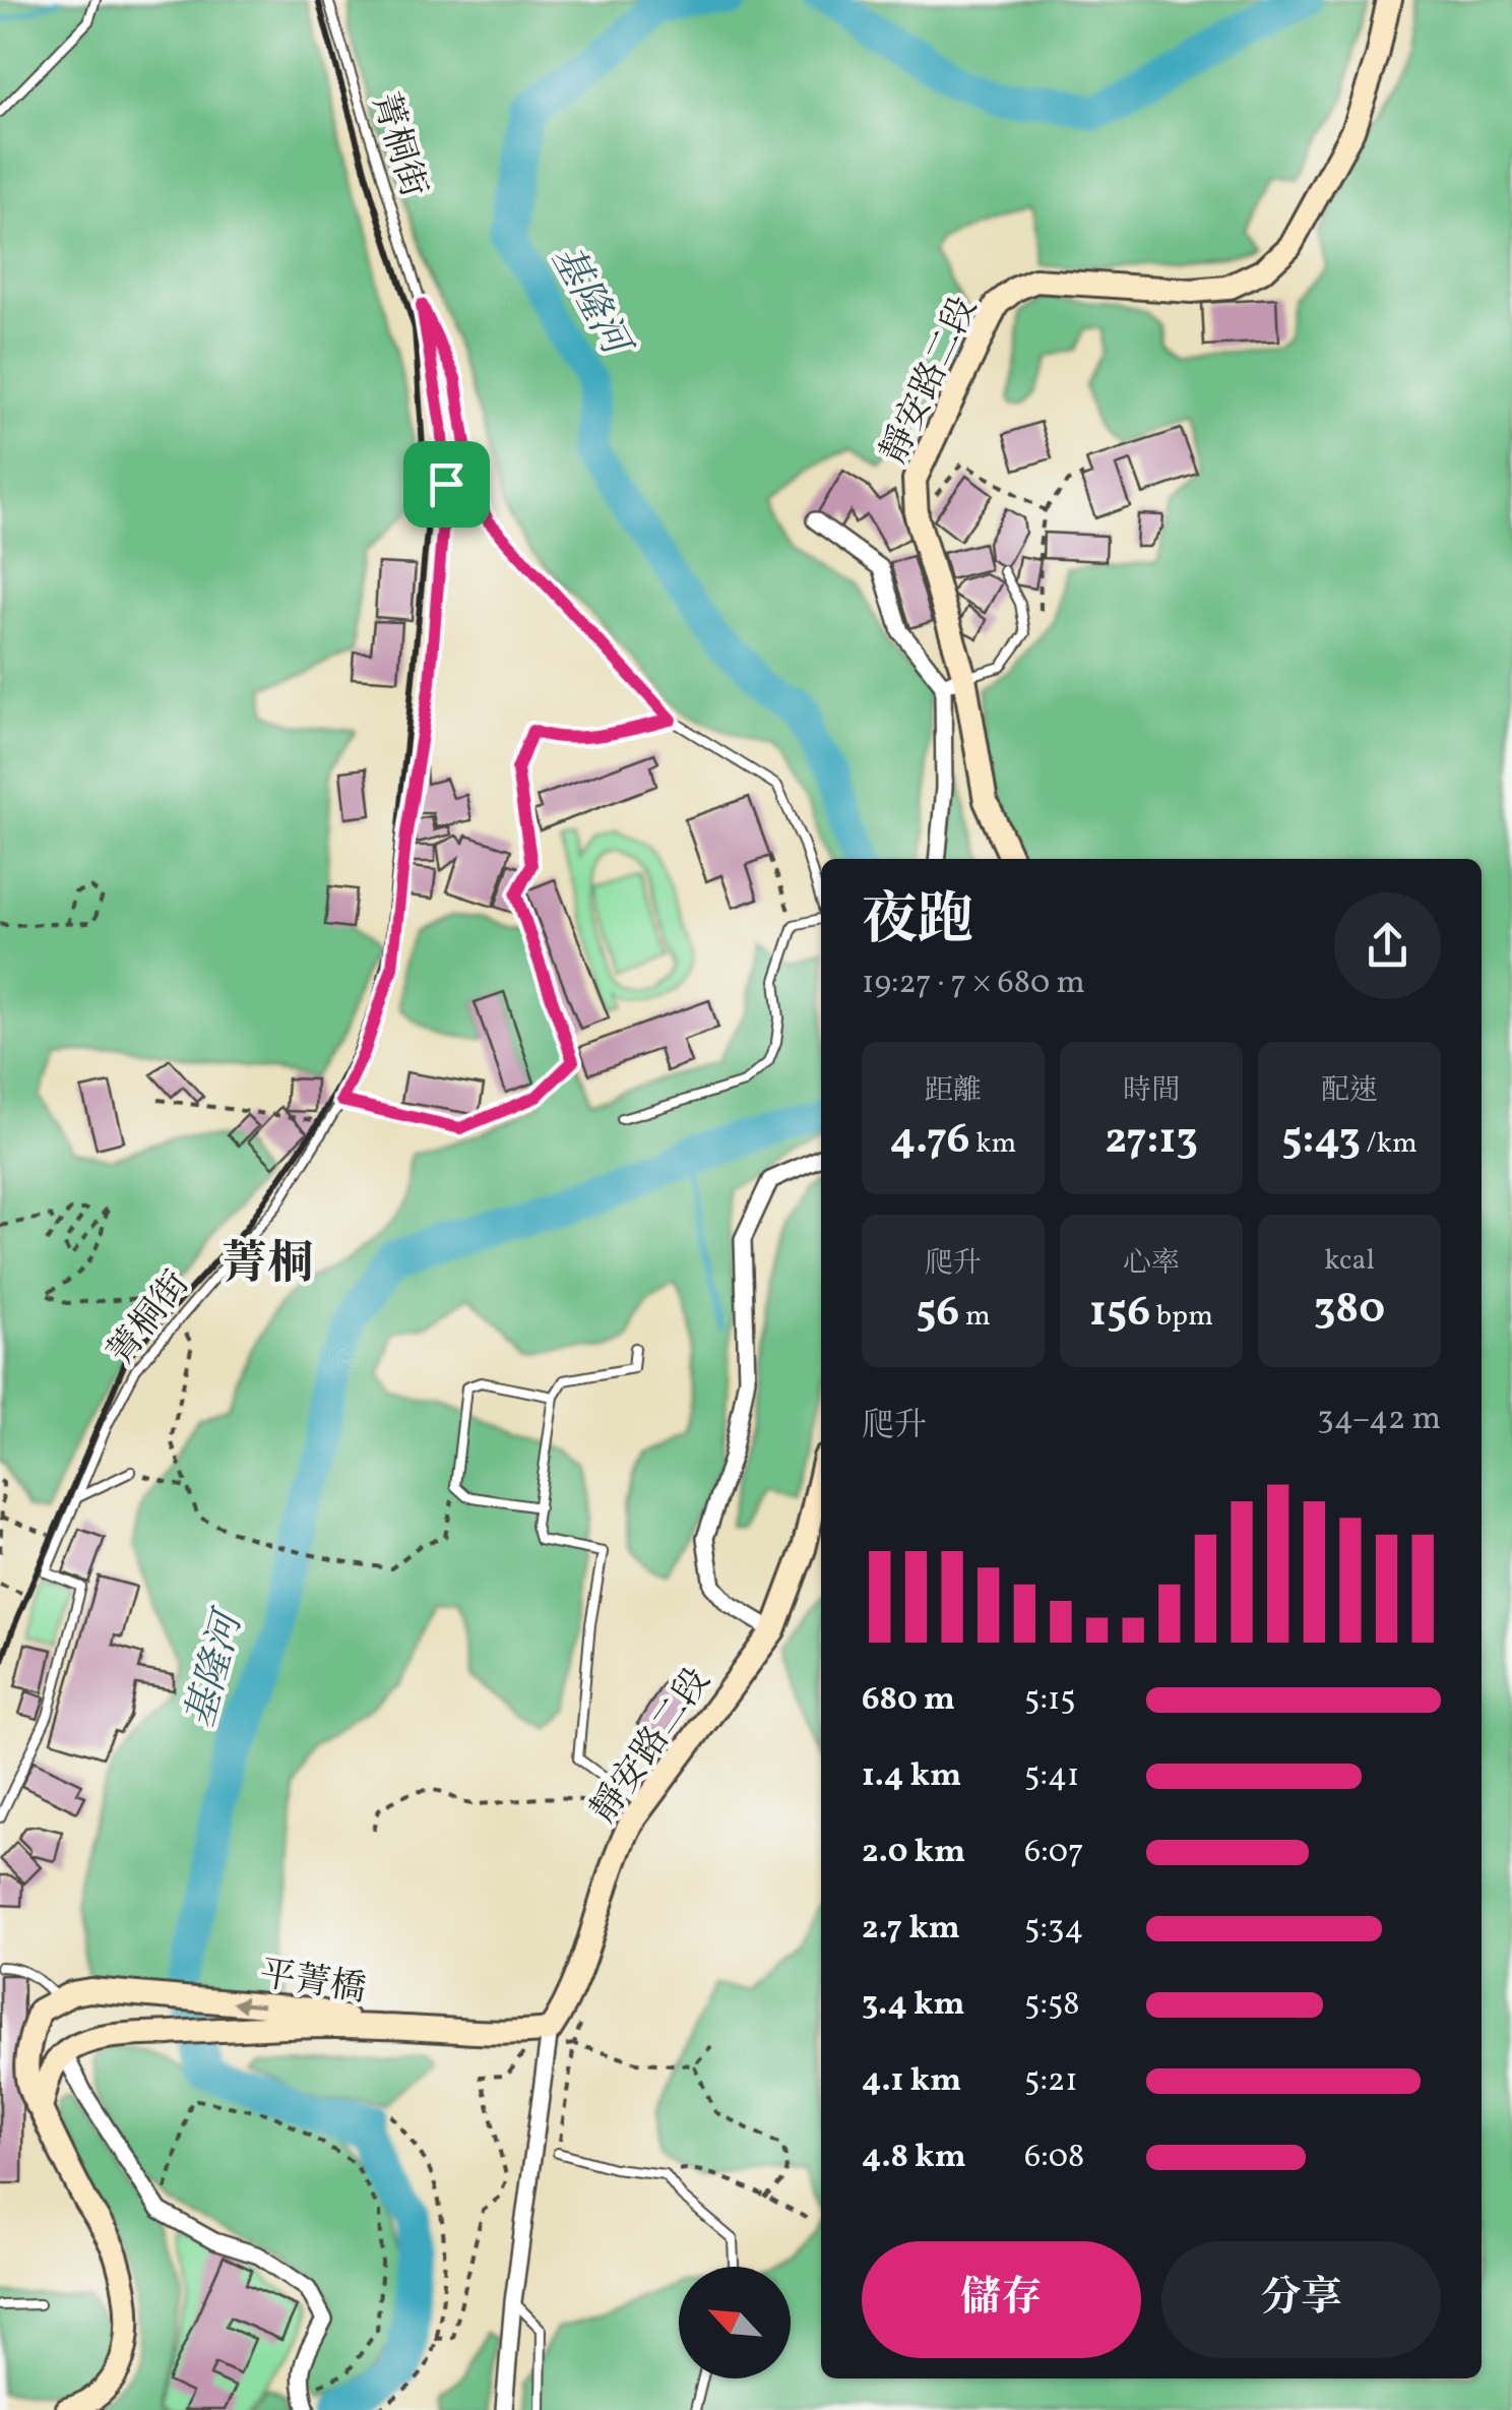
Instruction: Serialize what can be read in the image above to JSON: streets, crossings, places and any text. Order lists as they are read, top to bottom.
{
  "streets": {
    "main road": ["靜安路二段", "平菁橋"],
    "lane": ["菁桐街"]
  },
  "districts": ["菁桐"],
  "water": ["基隆河"],
  "north": "top left",
  "page": {
    "heading": ["夜跑", "19:27 · 7 × 680 m"],
    "stats": [
      ["距離", "4.76 km"],
      ["時間", "27:13"],
      ["配速", "5:43 /km"],
      ["爬升", "56 m"],
      ["心率", "156 bpm"],
      ["kcal", "380"]
    ],
    "chart": ["爬升", "34–42 m"],
    "list": [
      {
        "name": "680 m",
        "note": "5:15"
      },
      {
        "name": "1.4 km",
        "note": "5:41"
      },
      {
        "name": "2.0 km",
        "note": "6:07"
      },
      {
        "name": "2.7 km",
        "note": "5:34"
      },
      {
        "name": "3.4 km",
        "note": "5:58"
      },
      {
        "name": "4.1 km",
        "note": "5:21"
      },
      {
        "name": "4.8 km",
        "note": "6:08"
      }
    ],
    "buttons": ["儲存", "分享"]
  }
}
